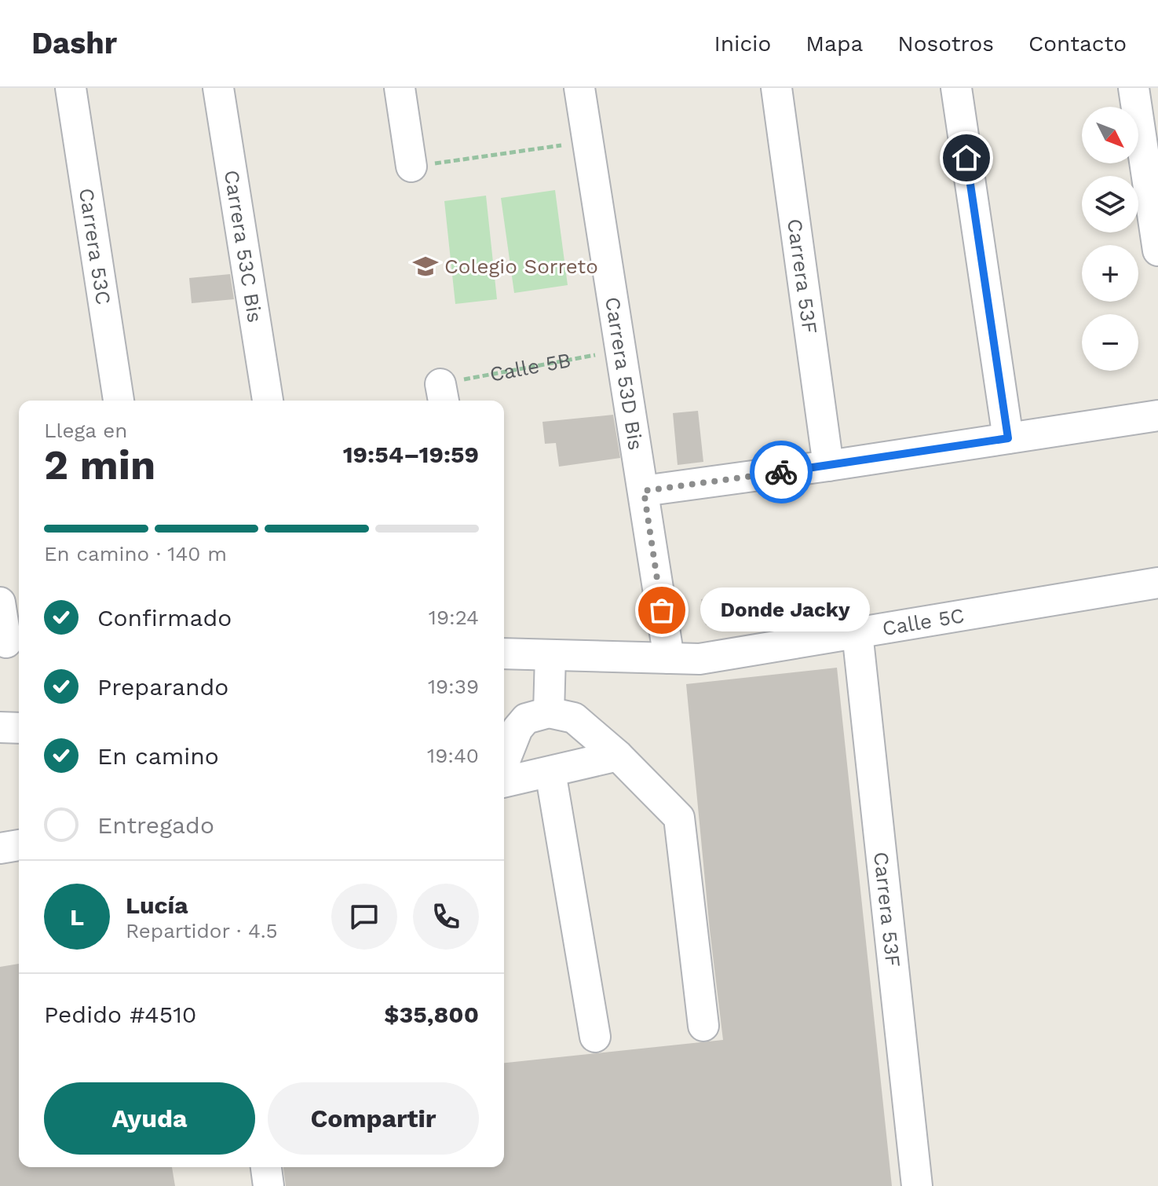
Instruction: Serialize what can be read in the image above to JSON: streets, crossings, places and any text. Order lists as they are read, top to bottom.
{
  "streets": {
    "street": [
      "Carrera 53C",
      "Carrera 53C Bis",
      "Carrera 53F",
      "Carrera 53D Bis",
      "Calle 5C"
    ],
    "path": ["Calle 5B"]
  },
  "crossings": [
    ["Carrera 53F", "Calle 5C"],
    ["Calle 5B", "Carrera 53D Bis"],
    ["Carrera 53D Bis", "Calle 5C"]
  ],
  "places": {
    "school or university": ["Colegio Sorreto"],
    "other": ["Donde Jacky"]
  },
  "north": "bottom right",
  "page": {
    "header": "Dashr",
    "nav": [
      "Inicio",
      "Mapa",
      "Nosotros",
      "Contacto"
    ],
    "map_buttons": ["+", "−"],
    "heading": ["2 min", "Llega en", "19:54–19:59"],
    "panel": [
      "Lucía",
      "Repartidor · 4.5",
      "Pedido #4510",
      "$35,800"
    ],
    "bar": "En camino · 140 m",
    "list": [
      ["Confirmado", "19:24"],
      ["Preparando", "19:39"],
      ["En camino", "19:40"],
      "Entregado"
    ],
    "bubble": "Donde Jacky",
    "round": "L",
    "buttons": ["Ayuda", "Compartir"]
  }
}
